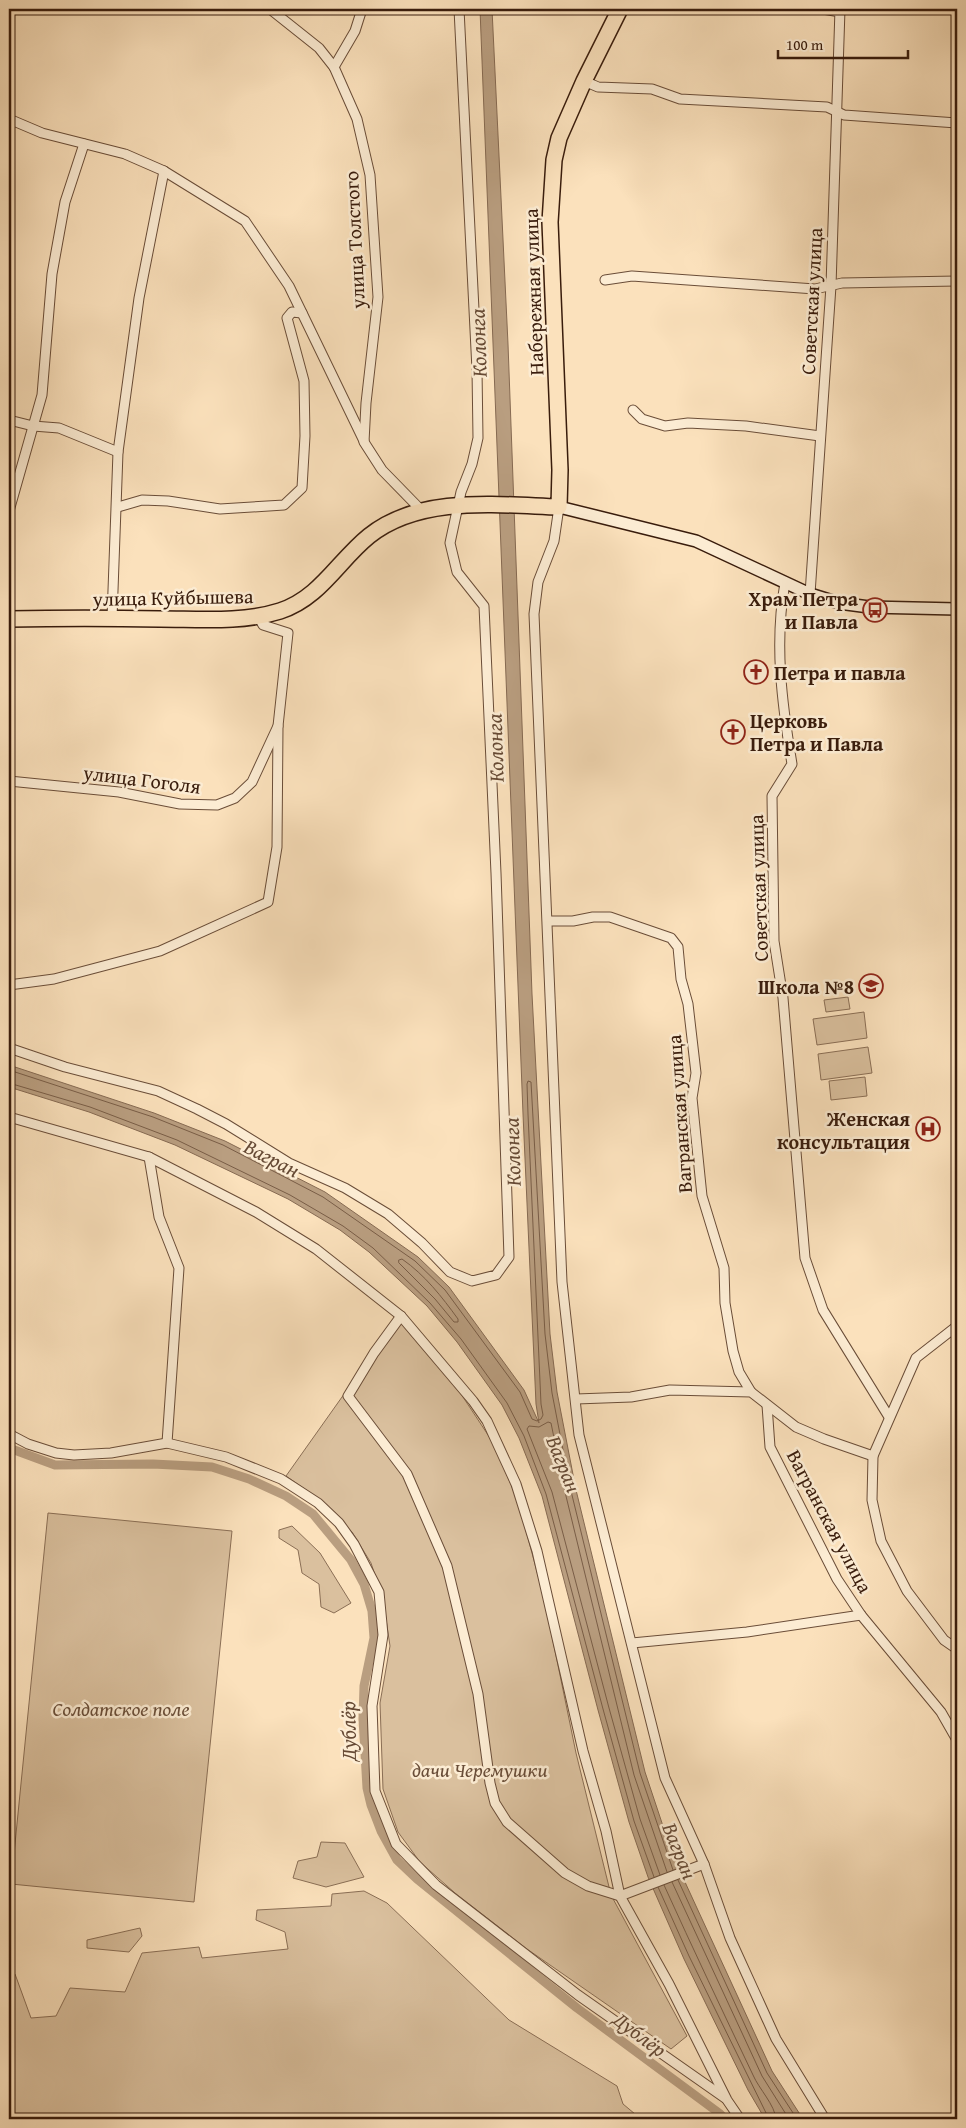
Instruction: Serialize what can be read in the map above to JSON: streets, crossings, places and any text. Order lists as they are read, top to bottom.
{
  "streets": {
    "highway": ["Набережная улица", "улица Куйбышева"],
    "street": [
      "улица Толстого",
      "Советская улица",
      "улица Гоголя",
      "Вагранская улица"
    ]
  },
  "crossings": [
    ["Набережная улица", "улица Куйбышева"],
    ["улица Куйбышева", "улица Гоголя"]
  ],
  "water": ["Колонга", "Вагран", "Дублёр"],
  "parks": ["Солдатское поле", "дачи Черемушки"],
  "places": {
    "bus stop": ["Храм Петра и Павла"],
    "church": ["Петра и павла", "Церковь Петра и Павла"],
    "school or university": ["Школа №8"],
    "hospital": ["Женская консультация"]
  },
  "scale_bar": "100 m"
}
